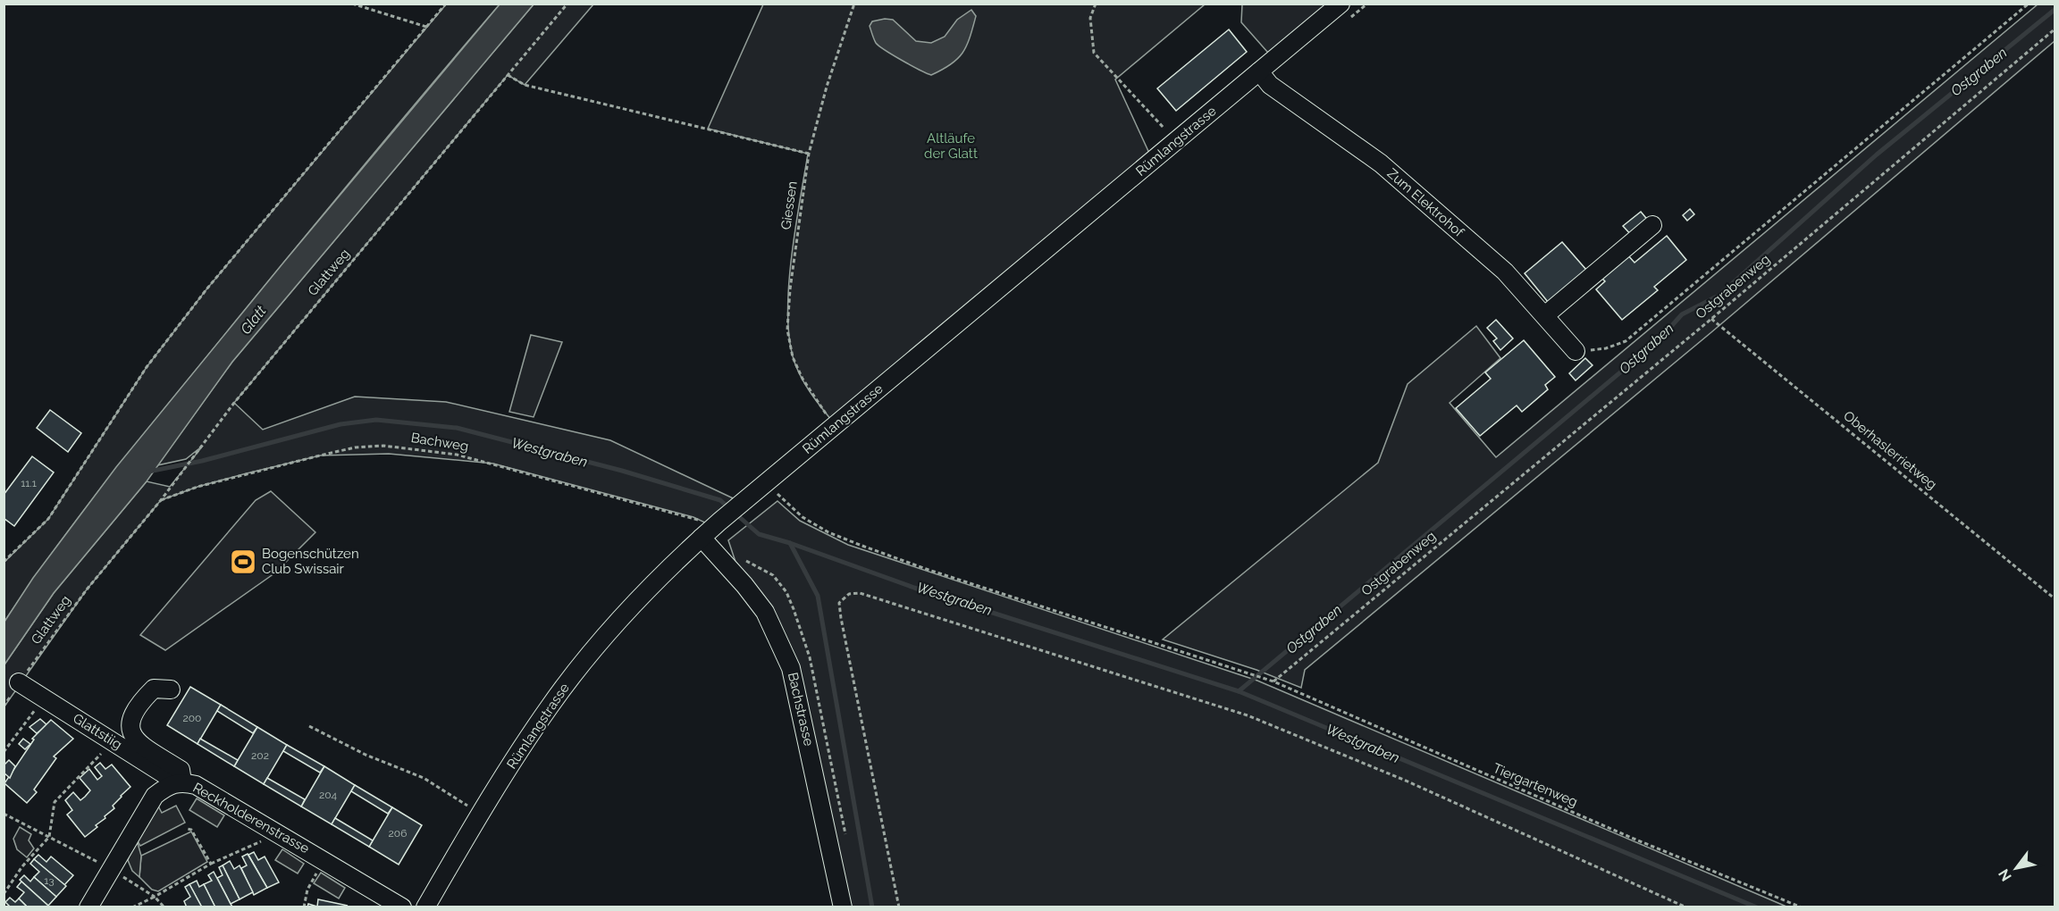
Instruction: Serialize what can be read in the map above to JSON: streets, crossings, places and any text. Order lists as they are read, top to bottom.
{
  "streets": {
    "street": [
      "Rümlangstrasse",
      "Zum Elektrohof",
      "Bachstrasse",
      "Glattstiig",
      "Reckholderenstrasse"
    ],
    "path": [
      "Giessen",
      "Glattweg",
      "Ostgrabenweg",
      "Bachweg",
      "Oberhaslerrietweg",
      "Tiergartenweg"
    ]
  },
  "crossings": [
    ["Rümlangstrasse", "Zum Elektrohof"],
    ["Rümlangstrasse", "Bachweg"],
    ["Rümlangstrasse", "Bachstrasse"],
    ["Glattweg", "Bachweg"],
    ["Glattweg", "Glattstiig"],
    ["Ostgrabenweg", "Oberhaslerrietweg"],
    ["Ostgrabenweg", "Tiergartenweg"],
    ["Bachweg", "Bachstrasse"],
    ["Glattstiig", "Reckholderenstrasse"]
  ],
  "water": ["Ostgraben", "Glatt", "Westgraben"],
  "parks": ["Altläufe der Glatt"],
  "places": {
    "sports": ["Bogenschützen Club Swissair"]
  },
  "house_numbers": [
    "11.1",
    "200",
    "202",
    "204",
    "206",
    "13"
  ],
  "north": "bottom left"
}
